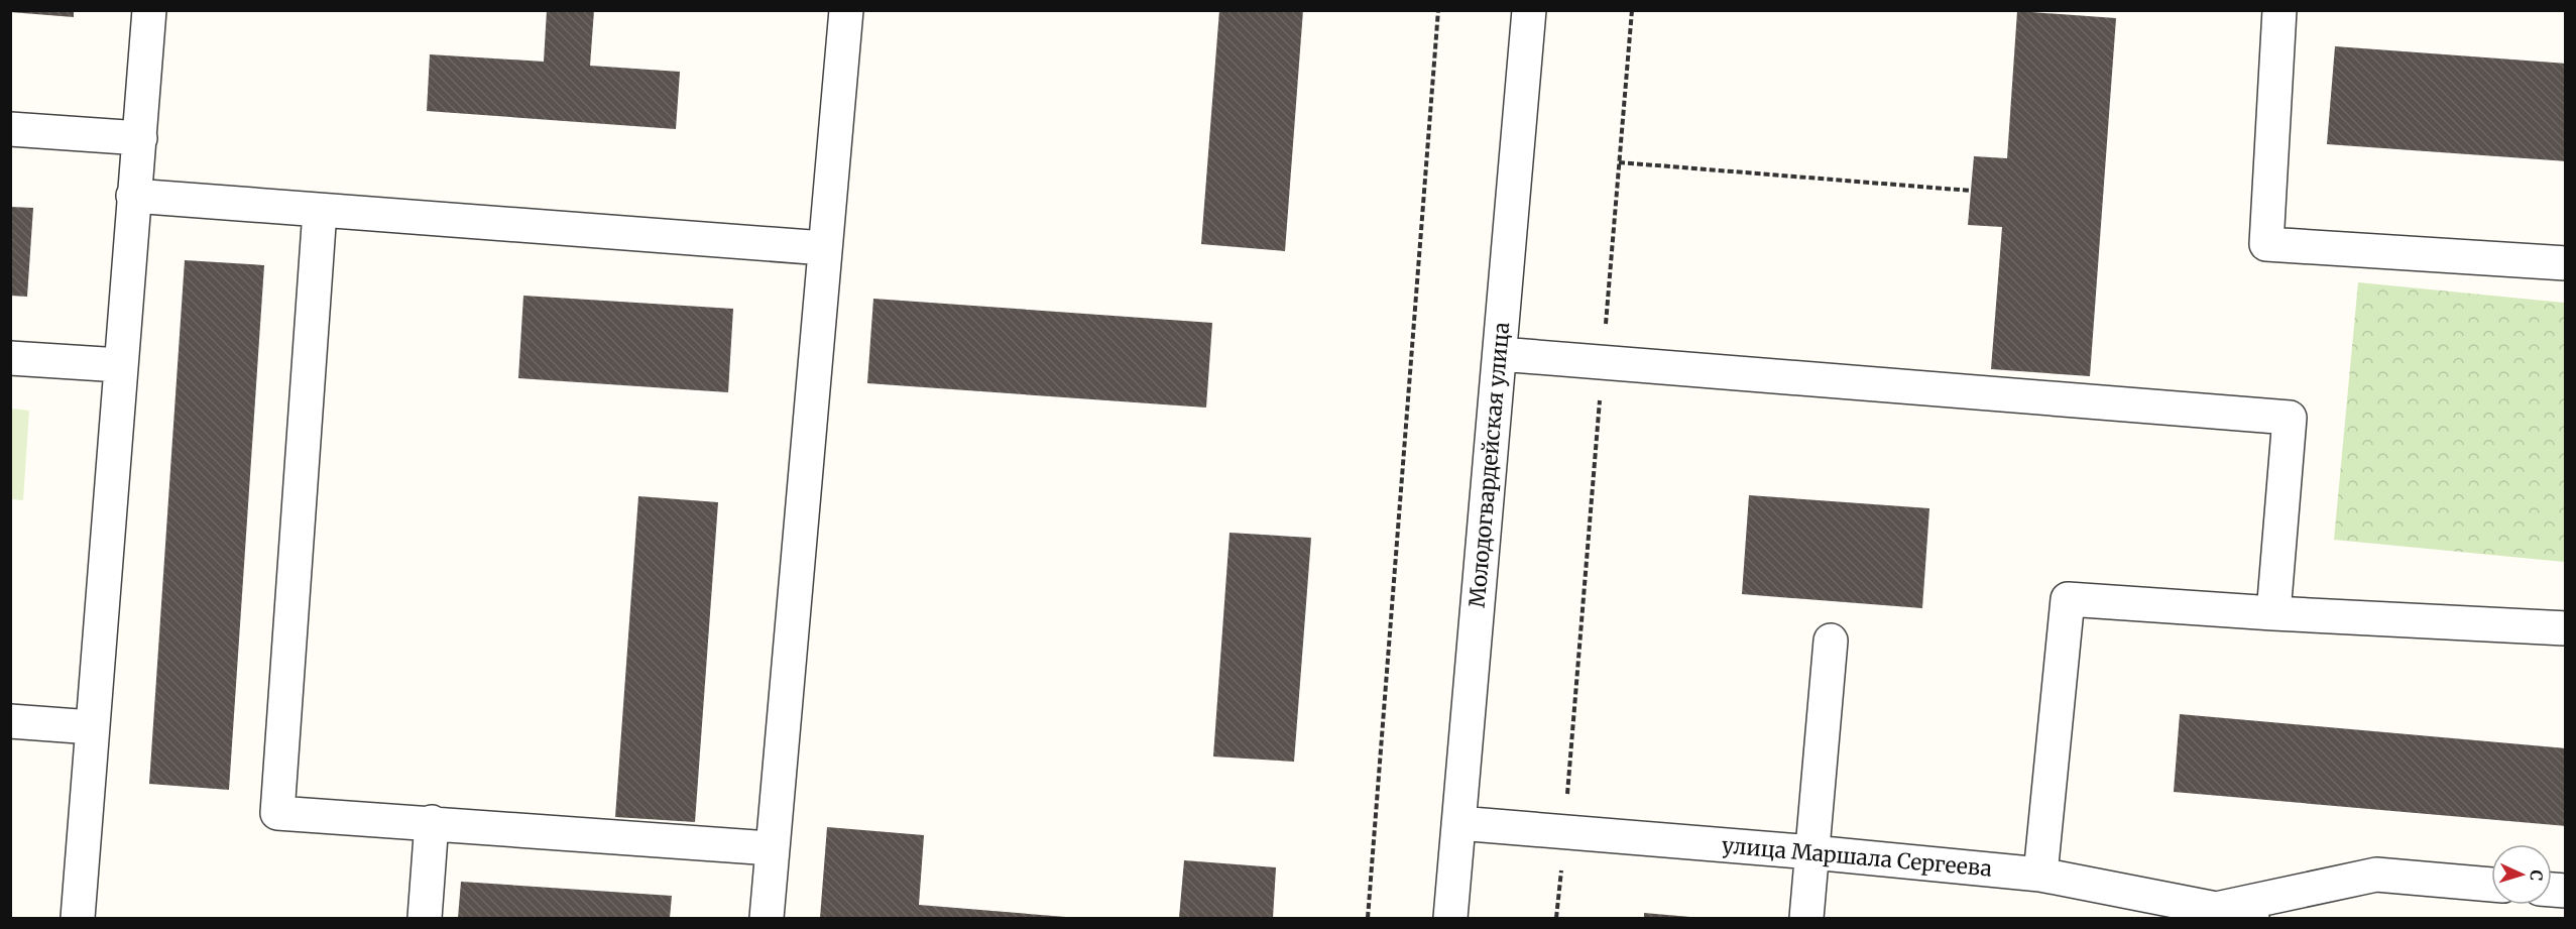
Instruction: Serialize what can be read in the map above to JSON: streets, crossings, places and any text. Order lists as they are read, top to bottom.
{
  "streets": {
    "street": ["Молодогвардейская улица", "улица Маршала Сергеева"]
  },
  "crossings": [
    ["Молодогвардейская улица", "улица Маршала Сергеева"]
  ],
  "north": "right"
}
